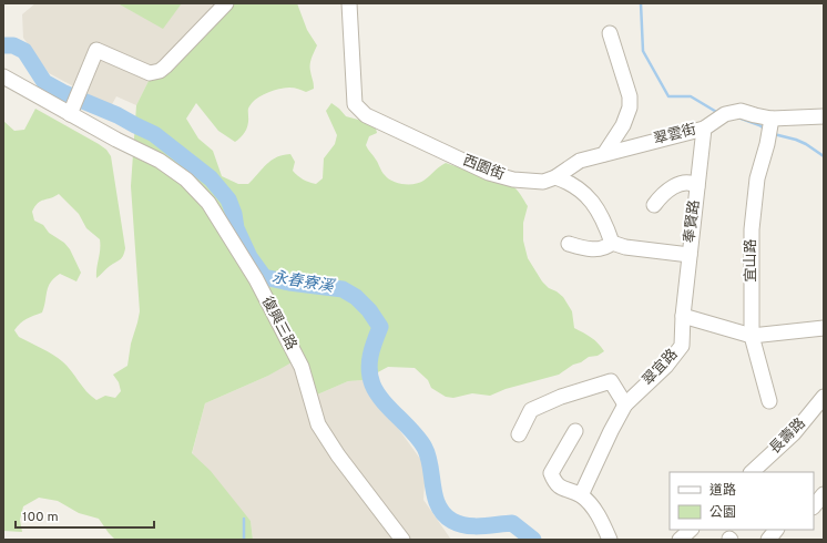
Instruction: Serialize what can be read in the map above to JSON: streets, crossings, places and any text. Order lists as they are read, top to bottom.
{
  "streets": {
    "street": [
      "翠雲街",
      "西園街",
      "奉賢路",
      "宜山路",
      "復興三路",
      "翠宜路",
      "長壽路"
    ]
  },
  "crossings": [
    ["翠雲街", "西園街"],
    ["翠雲街", "奉賢路"],
    ["翠雲街", "宜山路"],
    ["奉賢路", "翠宜路"]
  ],
  "water": ["永春寮溪"],
  "legend": ["道路", "公園"],
  "scale_bar": "100 m"
}
